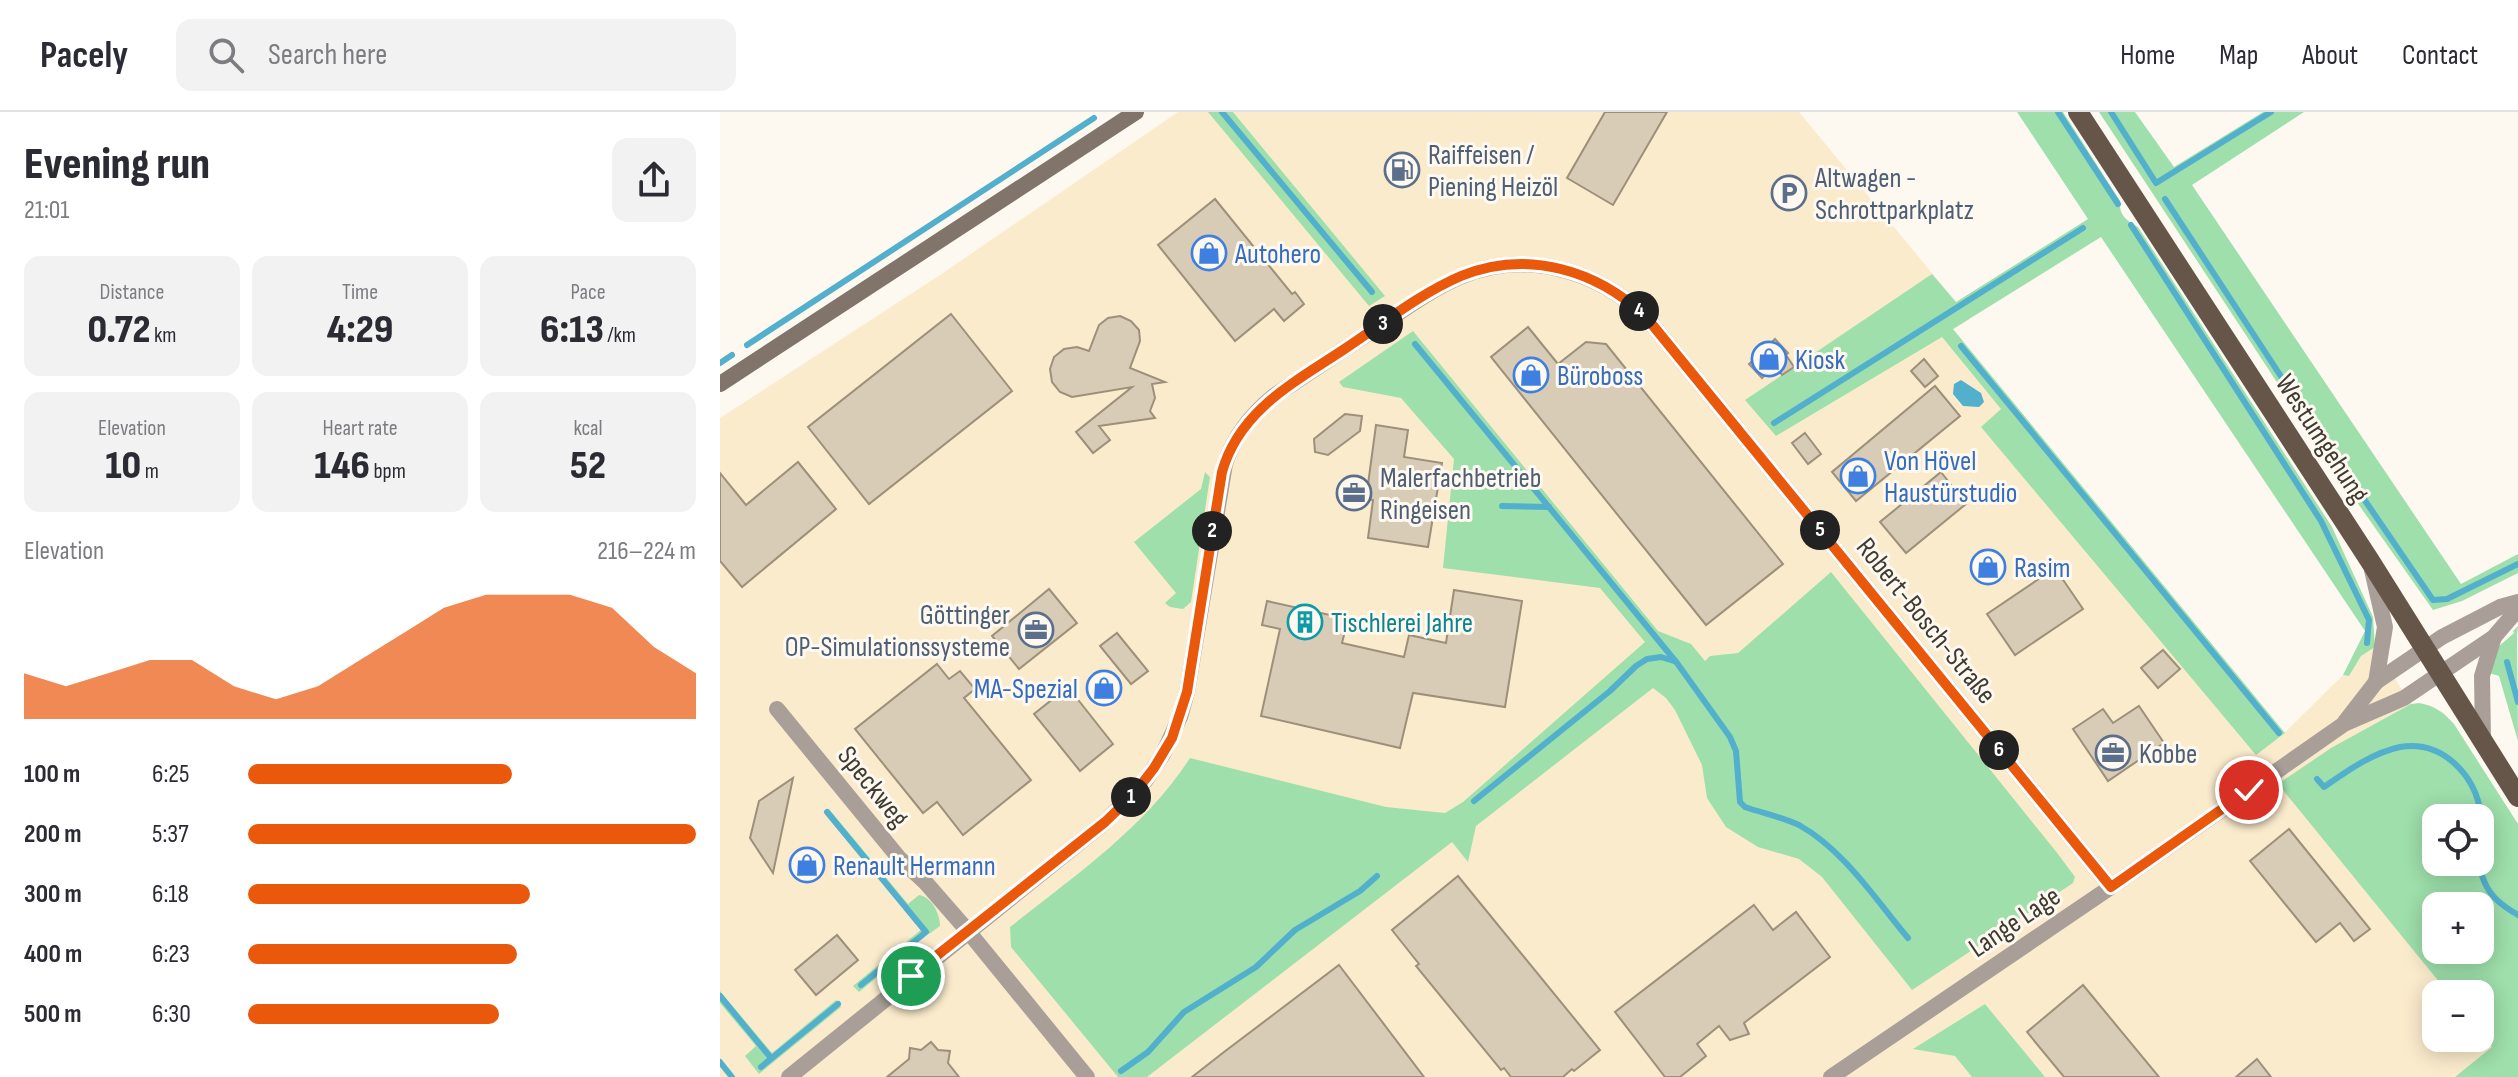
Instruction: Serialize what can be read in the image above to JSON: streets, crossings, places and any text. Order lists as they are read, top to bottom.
{
  "streets": {
    "main road": ["Westumgehung"],
    "street": ["Robert-Bosch-Straße", "Speckweg", "Lange Lage"]
  },
  "crossings": [
    ["Westumgehung", "Lange Lage"],
    ["Robert-Bosch-Straße", "Speckweg"],
    ["Robert-Bosch-Straße", "Lange Lage"]
  ],
  "places": {
    "fuel station": ["Raiffeisen / Piening Heizöl"],
    "parking": ["Altwagen - Schrottparkplatz"],
    "shop": [
      "Autohero",
      "Kiosk",
      "Büroboss",
      "Von Hövel Haustürstudio",
      "Rasim",
      "MA-Spezial",
      "Renault Hermann"
    ],
    "office": ["Malerfachbetrieb Ringeisen", "Göttinger OP-Simulationssysteme", "Kobbe"],
    "building": ["Tischlerei Jahre"]
  },
  "page": {
    "header": "Pacely",
    "search": "Search here",
    "nav": [
      "Home",
      "Map",
      "About",
      "Contact"
    ],
    "heading": ["Evening run", "21:01"],
    "stats": [
      ["Distance", "0.72 km"],
      ["Time", "4:29"],
      ["Pace", "6:13 /km"],
      ["Elevation", "10 m"],
      ["Heart rate", "146 bpm"],
      ["kcal", "52"]
    ],
    "pins": [
      "4",
      "3",
      "5",
      "2",
      "6",
      "1"
    ],
    "chart": ["Elevation", "216–224 m"],
    "list": [
      {
        "name": "100 m",
        "note": "6:25"
      },
      {
        "name": "200 m",
        "note": "5:37"
      },
      {
        "name": "300 m",
        "note": "6:18"
      },
      {
        "name": "400 m",
        "note": "6:23"
      },
      {
        "name": "500 m",
        "note": "6:30"
      }
    ],
    "map_buttons": ["+", "−"]
  }
}
